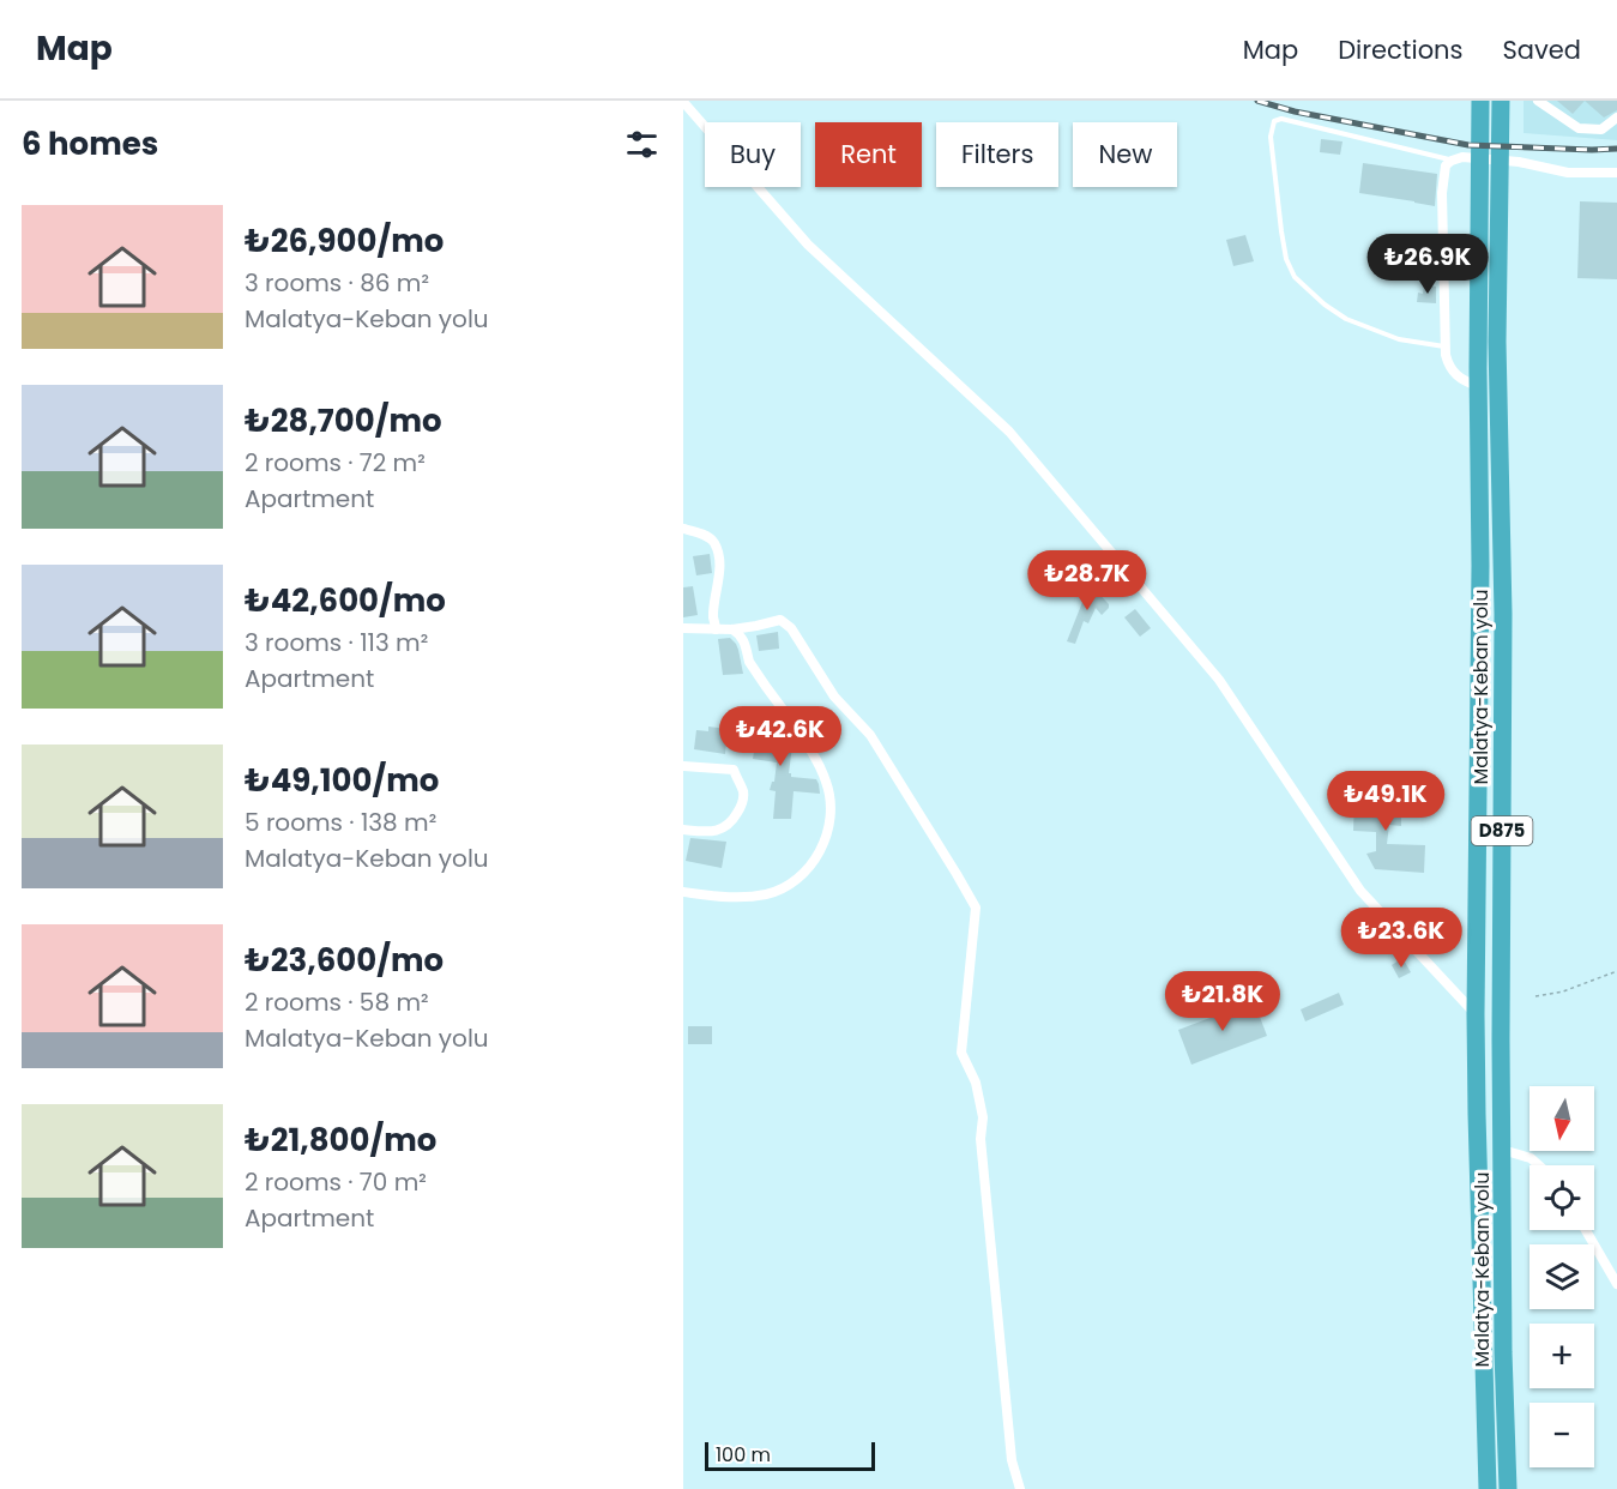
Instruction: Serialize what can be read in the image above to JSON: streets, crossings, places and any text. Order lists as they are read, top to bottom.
{
  "streets": {
    "highway": ["Malatya-Keban yolu", "D875"]
  },
  "scale_bar": "100 m",
  "north": "bottom",
  "page": {
    "header": "Map",
    "nav": ["Map", "Directions", "Saved"],
    "heading": "6 homes",
    "chip": [
      "Buy",
      "Rent",
      "Filters",
      "New"
    ],
    "list": [
      {
        "name": "₺26,900/mo",
        "note": "3 rooms · 86 m² · Malatya-Keban yolu"
      },
      {
        "name": "₺28,700/mo",
        "note": "2 rooms · 72 m² · Apartment"
      },
      {
        "name": "₺42,600/mo",
        "note": "3 rooms · 113 m² · Apartment"
      },
      {
        "name": "₺49,100/mo",
        "note": "5 rooms · 138 m² · Malatya-Keban yolu"
      },
      {
        "name": "₺23,600/mo",
        "note": "2 rooms · 58 m² · Malatya-Keban yolu"
      },
      {
        "name": "₺21,800/mo",
        "note": "2 rooms · 70 m² · Apartment"
      }
    ],
    "price": [
      "₺26.9K",
      "₺28.7K",
      "₺42.6K",
      "₺49.1K",
      "₺23.6K",
      "₺21.8K"
    ],
    "map_buttons": ["+", "−"],
    "scale": "100 m"
  }
}
